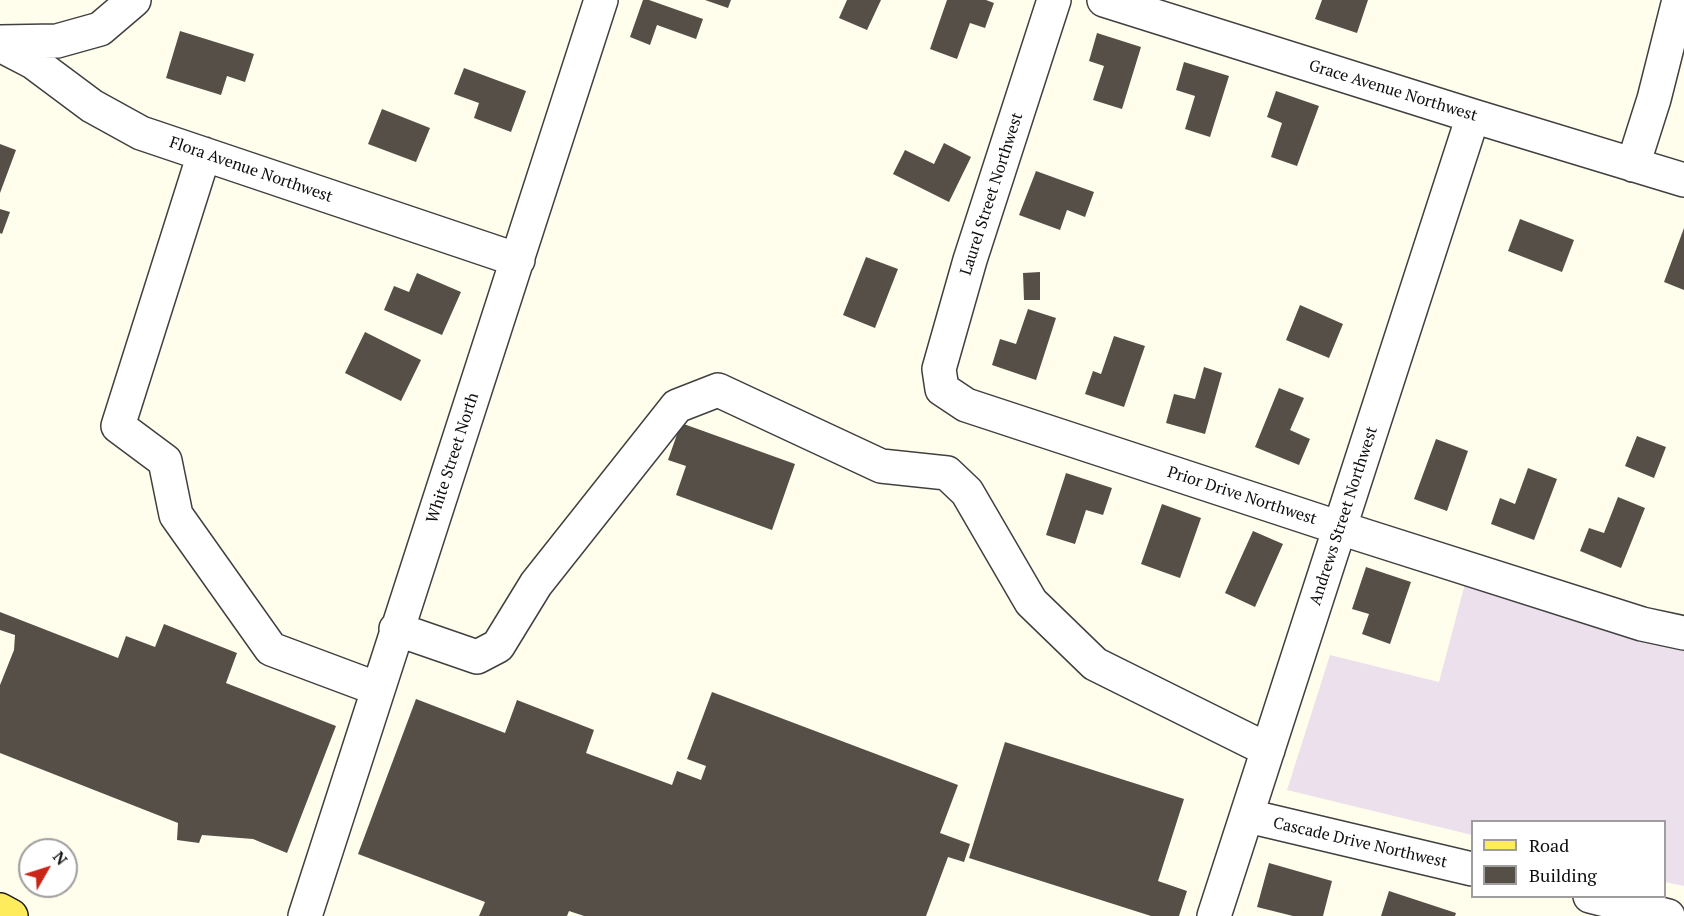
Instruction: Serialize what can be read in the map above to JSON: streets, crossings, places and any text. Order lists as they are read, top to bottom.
{
  "streets": {
    "street": [
      "Grace Avenue Northwest",
      "Flora Avenue Northwest",
      "Laurel Street Northwest",
      "White Street North",
      "Prior Drive Northwest",
      "Andrews Street Northwest",
      "Cascade Drive Northwest"
    ]
  },
  "crossings": [
    ["Grace Avenue Northwest", "Andrews Street Northwest"],
    ["Flora Avenue Northwest", "White Street North"],
    ["Laurel Street Northwest", "Prior Drive Northwest"],
    ["Prior Drive Northwest", "Andrews Street Northwest"],
    ["Andrews Street Northwest", "Cascade Drive Northwest"]
  ],
  "legend": ["Road", "Building"],
  "north": "top right"
}
